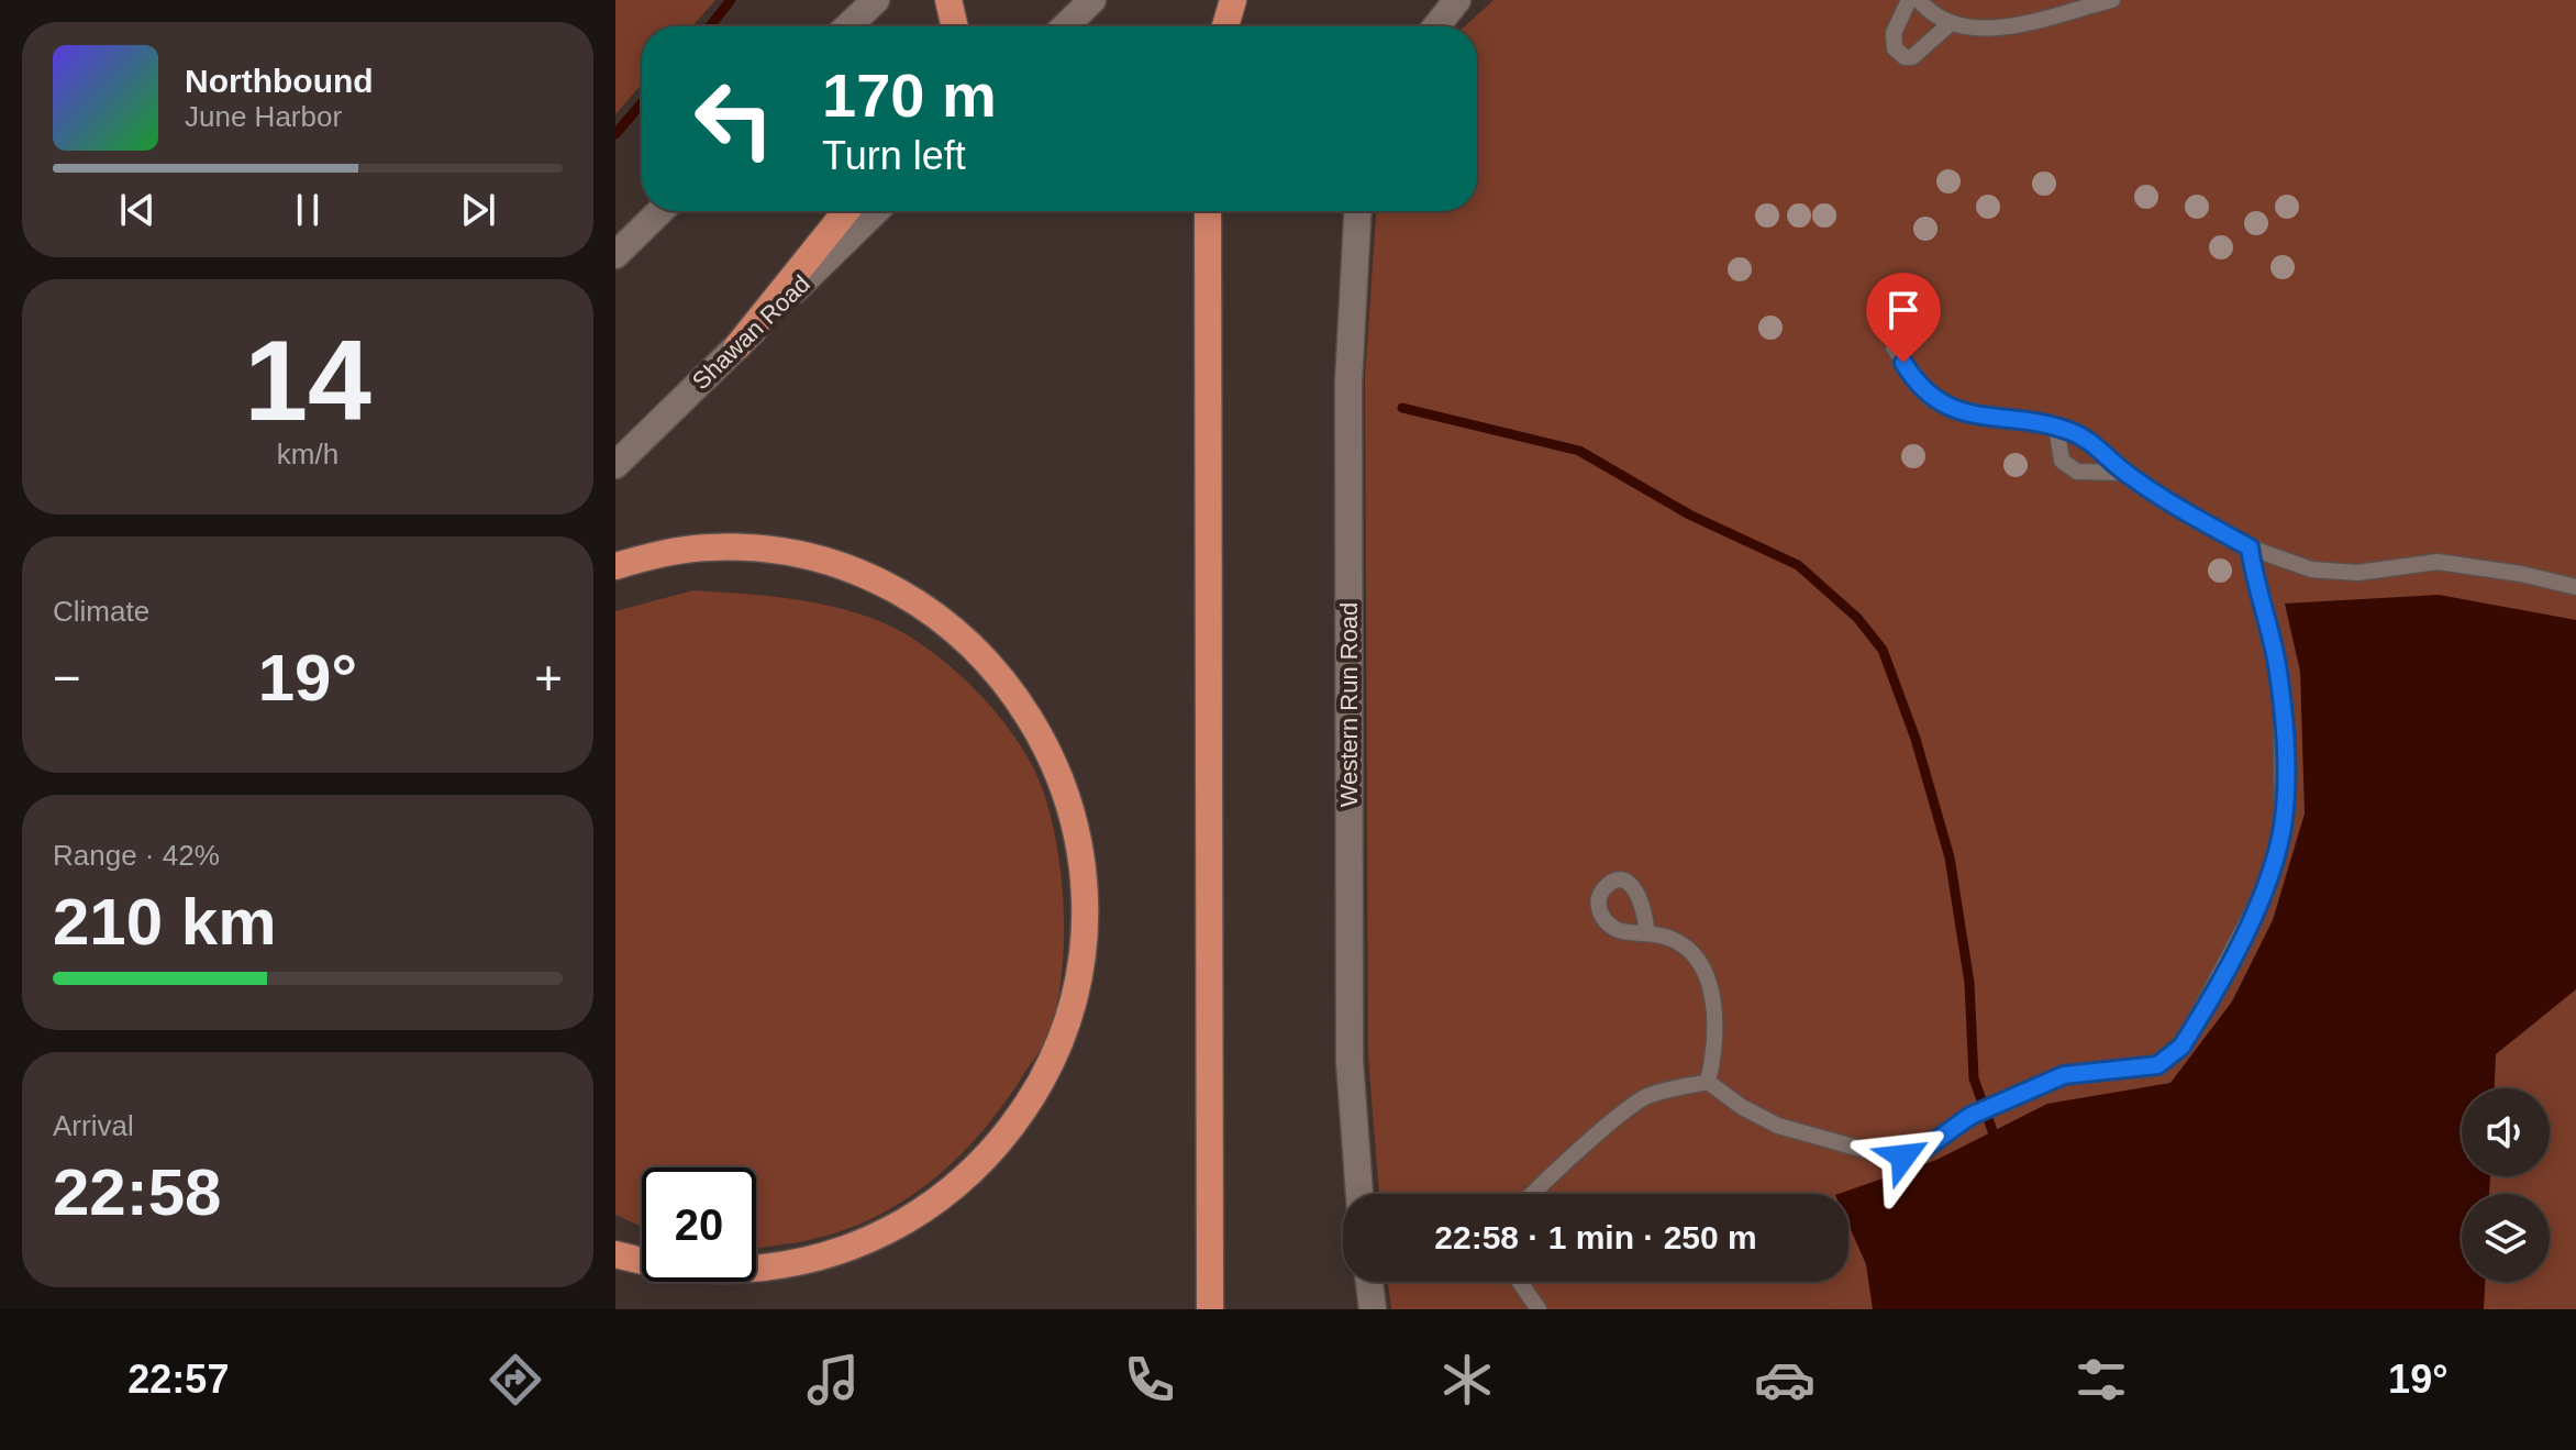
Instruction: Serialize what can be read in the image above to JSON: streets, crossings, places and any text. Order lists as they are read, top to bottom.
{
  "streets": {
    "street": ["Shawan Road", "Western Run Road"]
  },
  "page": {
    "turn": ["170 m", "Turn left"],
    "song": ["Northbound", "June Harbor"],
    "tile": [
      ["14", "km/h"],
      "Climate",
      ["Range · 42%", "210 km"],
      ["Arrival", "22:58"]
    ],
    "heat": ["−", "19°", "+"],
    "limit": "20",
    "trip": "22:58 · 1 min · 250 m",
    "tabs": ["22:57", "19°"]
  }
}
